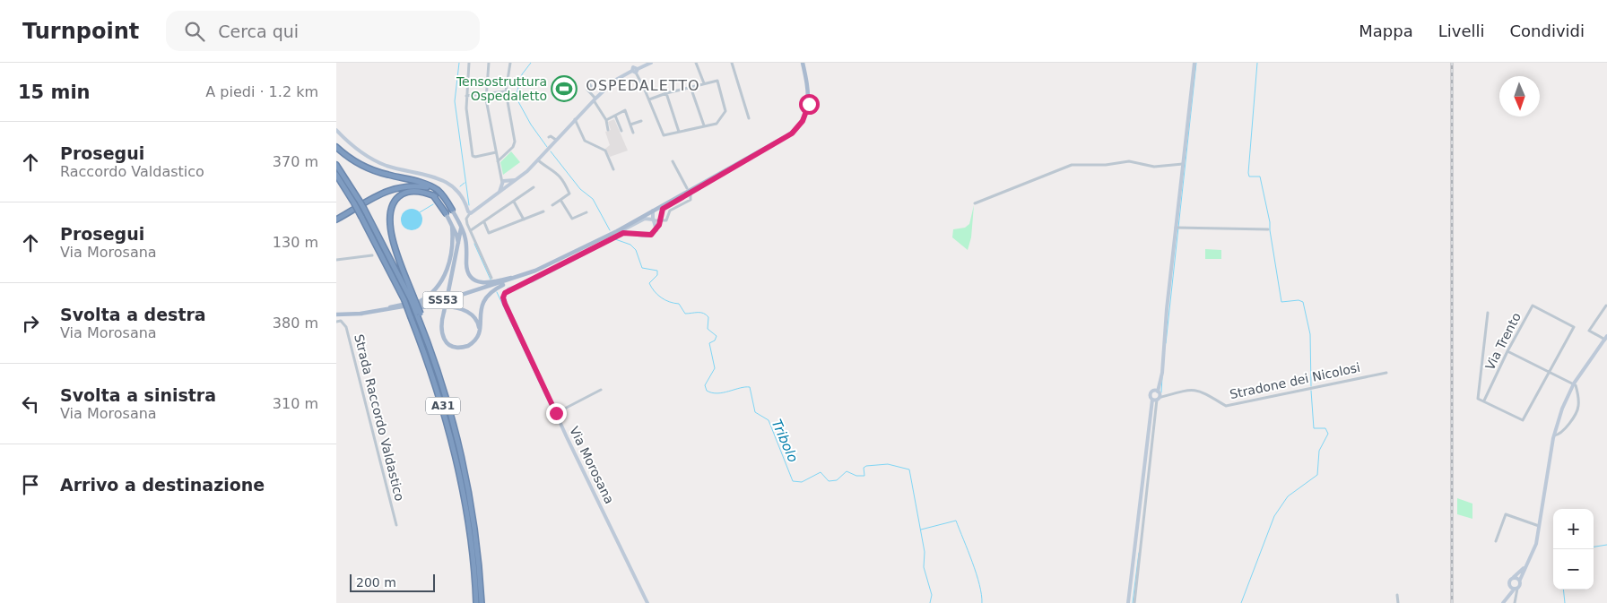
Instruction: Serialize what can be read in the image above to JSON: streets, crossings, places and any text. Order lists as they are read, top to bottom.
{
  "streets": {
    "highway": ["A31"],
    "main road": ["SS53"],
    "street": [
      "Via Trento",
      "Stradone dei Nicolosi",
      "Strada Raccordo Valdastico",
      "Via Morosana"
    ]
  },
  "districts": ["OSPEDALETTO"],
  "water": ["Tribolo"],
  "places": {
    "sports": ["Tensostruttura Ospedaletto"]
  },
  "scale_bar": "200 m",
  "north": "bottom",
  "page": {
    "header": "Turnpoint",
    "search": "Cerca qui",
    "nav": ["Mappa", "Livelli", "Condividi"],
    "heading": ["15 min", "A piedi · 1.2 km"],
    "list": [
      ["Prosegui", "Raccordo Valdastico", "370 m"],
      ["Prosegui", "Via Morosana", "130 m"],
      ["Svolta a destra", "Via Morosana", "380 m"],
      ["Svolta a sinistra", "Via Morosana", "310 m"],
      "Arrivo a destinazione"
    ],
    "map_buttons": ["+", "−"],
    "scale": "200 m"
  }
}
